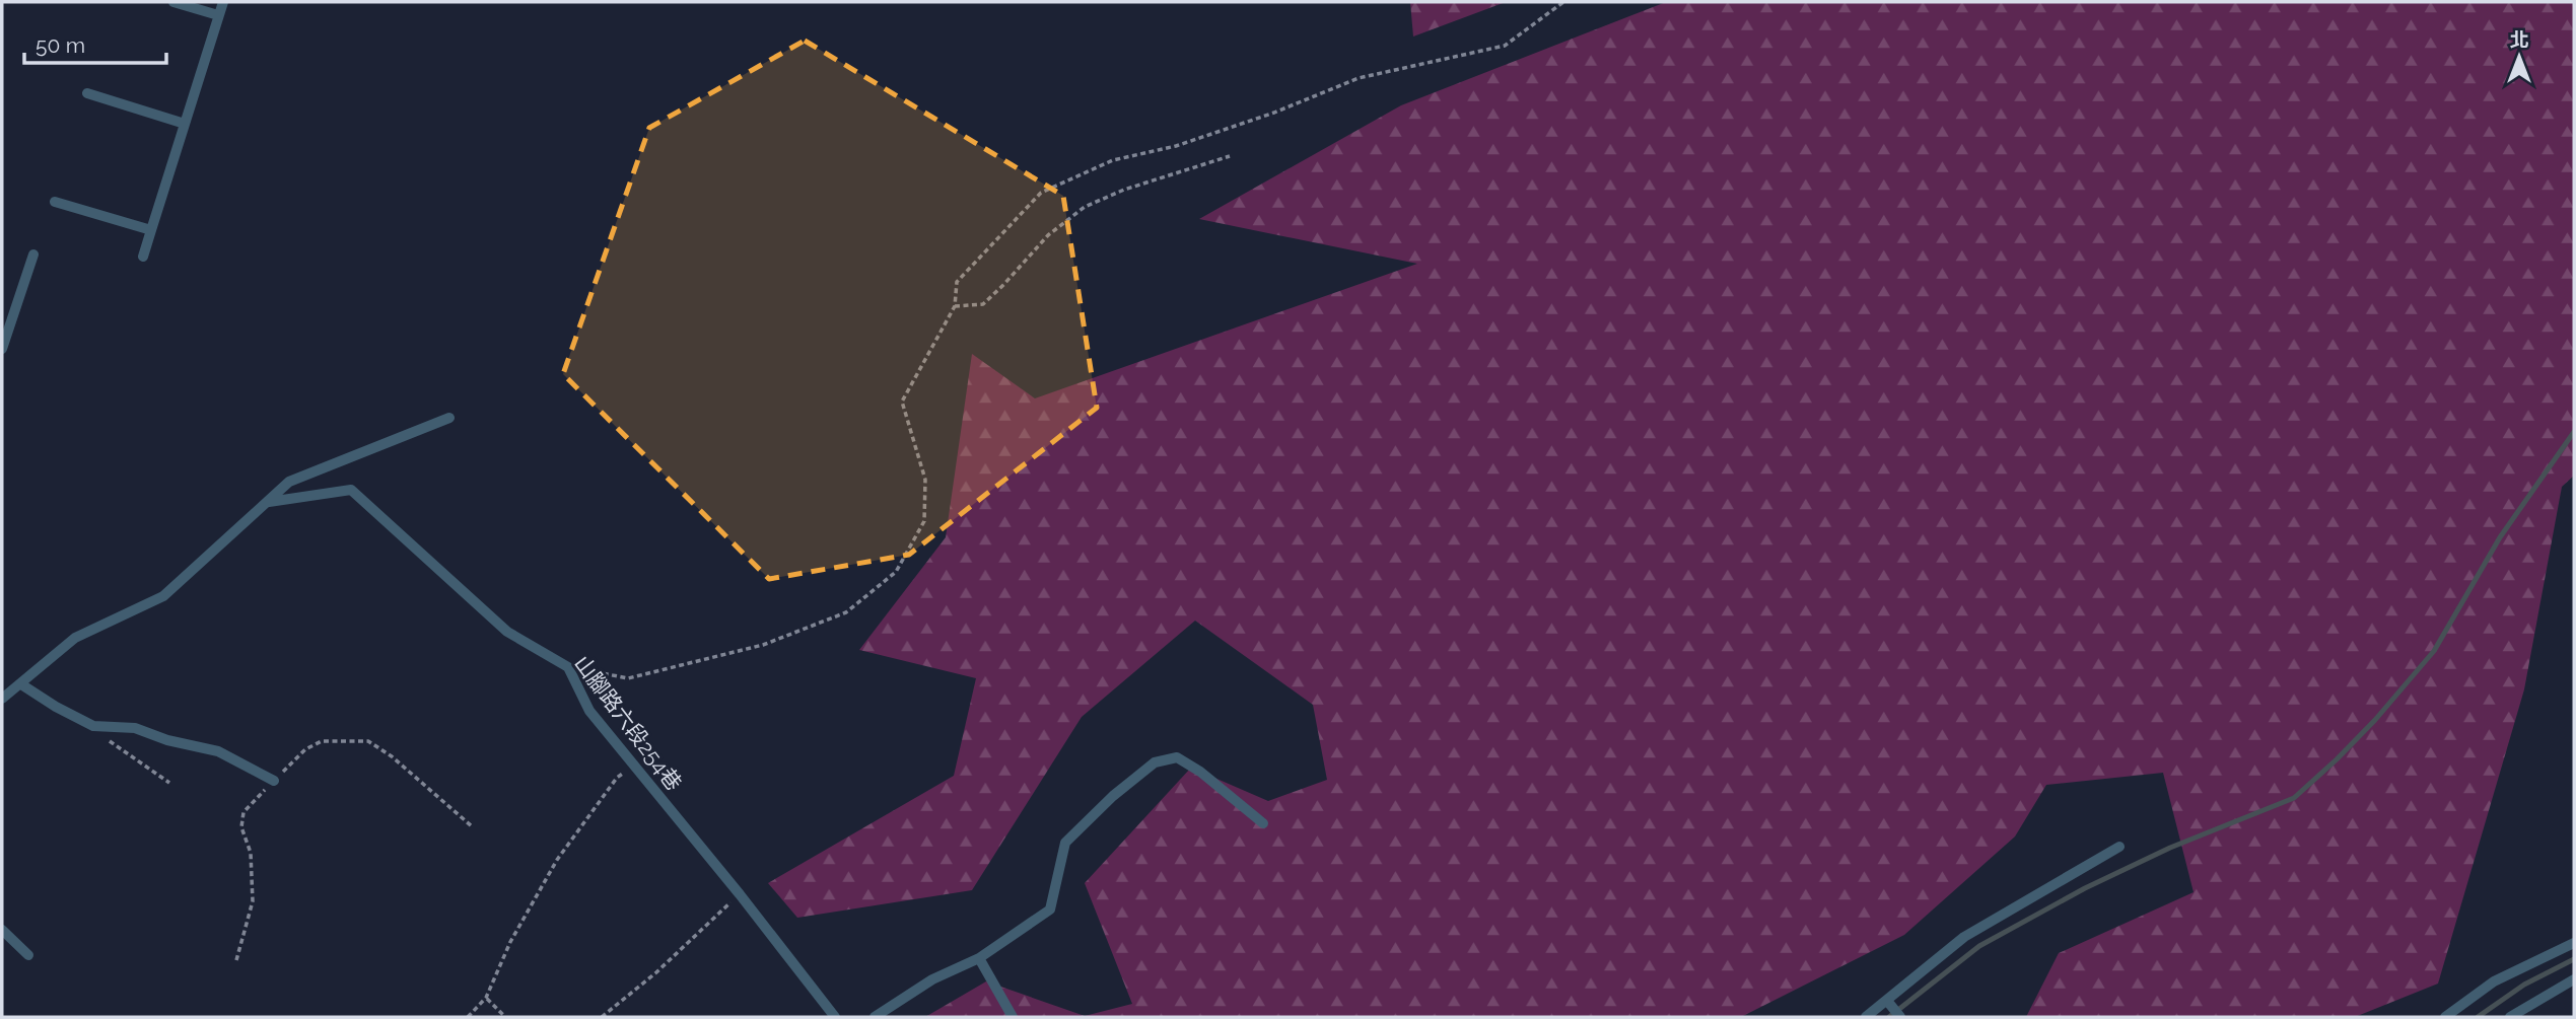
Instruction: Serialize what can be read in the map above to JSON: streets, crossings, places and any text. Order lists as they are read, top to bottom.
{
  "streets": {
    "lane": ["山腳路六段254巷"]
  },
  "scale_bar": "50 m",
  "north": "top"
}
